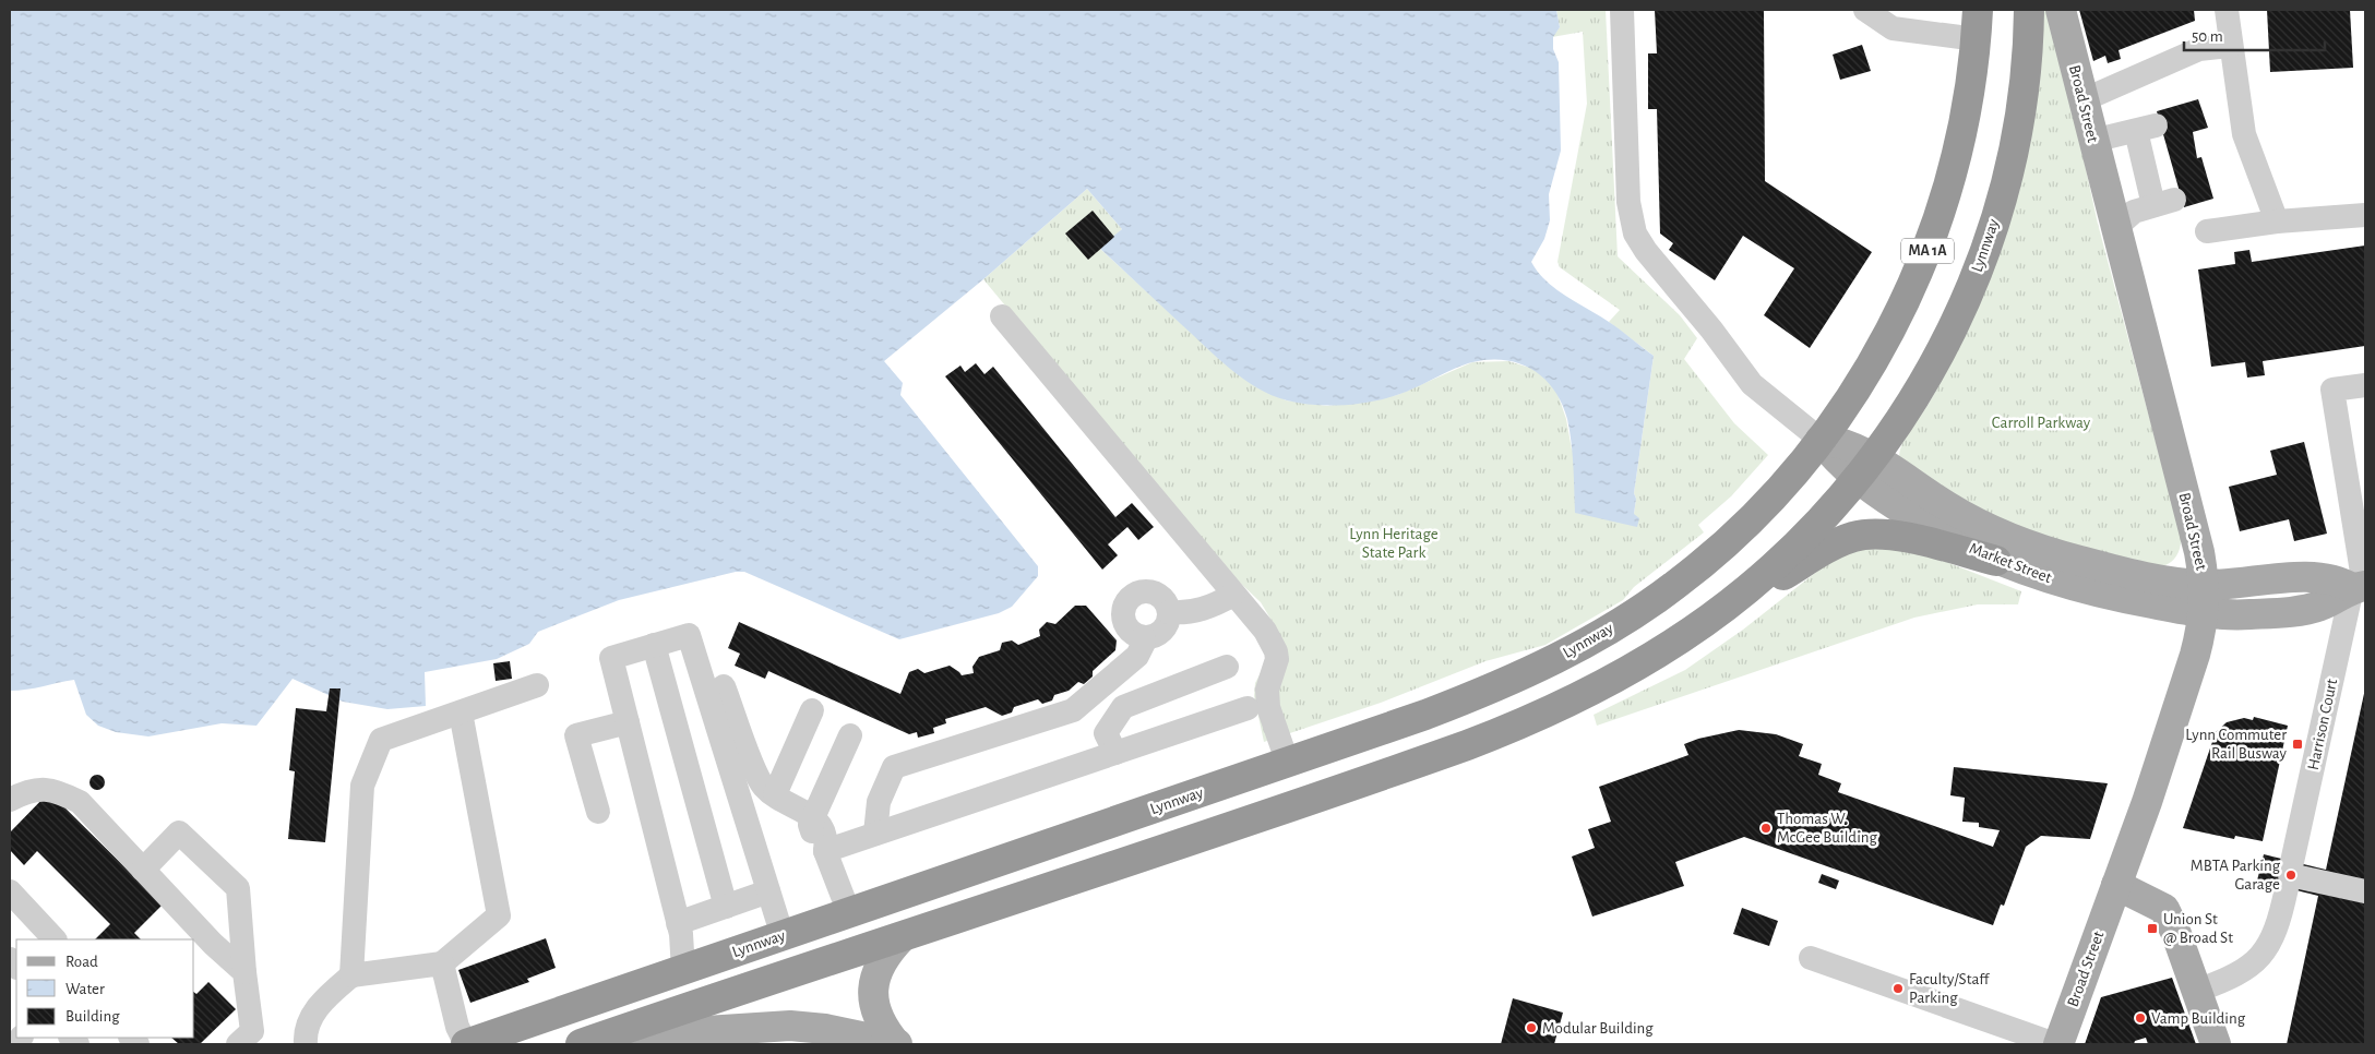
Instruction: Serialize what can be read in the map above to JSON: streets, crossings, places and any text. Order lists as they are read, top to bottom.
{
  "streets": {
    "highway": ["Lynnway", "MA 1A"],
    "main road": ["Broad Street", "Market Street"],
    "street": ["Harrison Court"]
  },
  "crossings": [
    ["Lynnway", "Market Street"]
  ],
  "parks": ["Carroll Parkway", "Lynn Heritage State Park"],
  "places": {
    "transit": ["Lynn Commuter Rail Busway", "Union St @ Broad St"],
    "other": [
      "Thomas W. McGee Building",
      "MBTA Parking Garage",
      "Faculty/Staff Parking",
      "Vamp Building",
      "Modular Building"
    ]
  },
  "legend": ["Road", "Water", "Building"],
  "scale_bar": "50 m"
}
